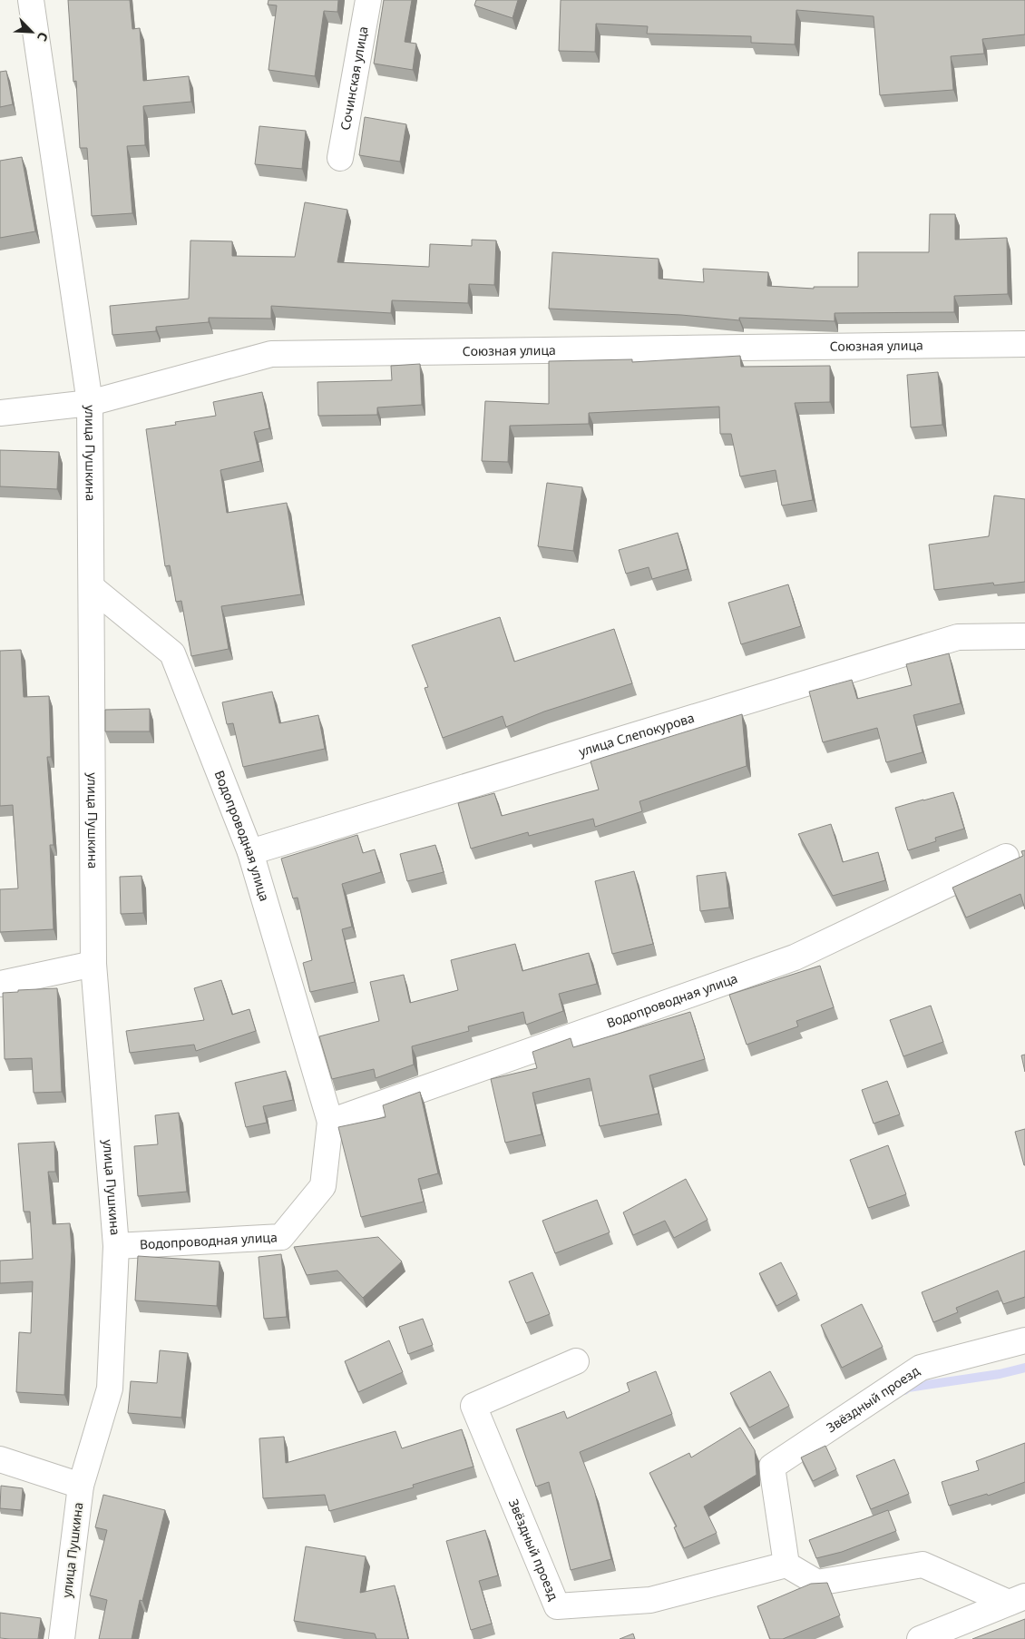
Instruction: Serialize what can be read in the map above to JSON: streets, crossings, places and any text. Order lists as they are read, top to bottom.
{
  "streets": {
    "street": [
      "Сочинская улица",
      "Союзная улица",
      "улица Пушкина",
      "улица Слепокурова",
      "Водопроводная улица",
      "Звёздный проезд"
    ]
  },
  "crossings": [
    ["Союзная улица", "улица Пушкина"],
    ["улица Пушкина", "Водопроводная улица"],
    ["улица Слепокурова", "Водопроводная улица"]
  ],
  "north": "bottom right"
}
